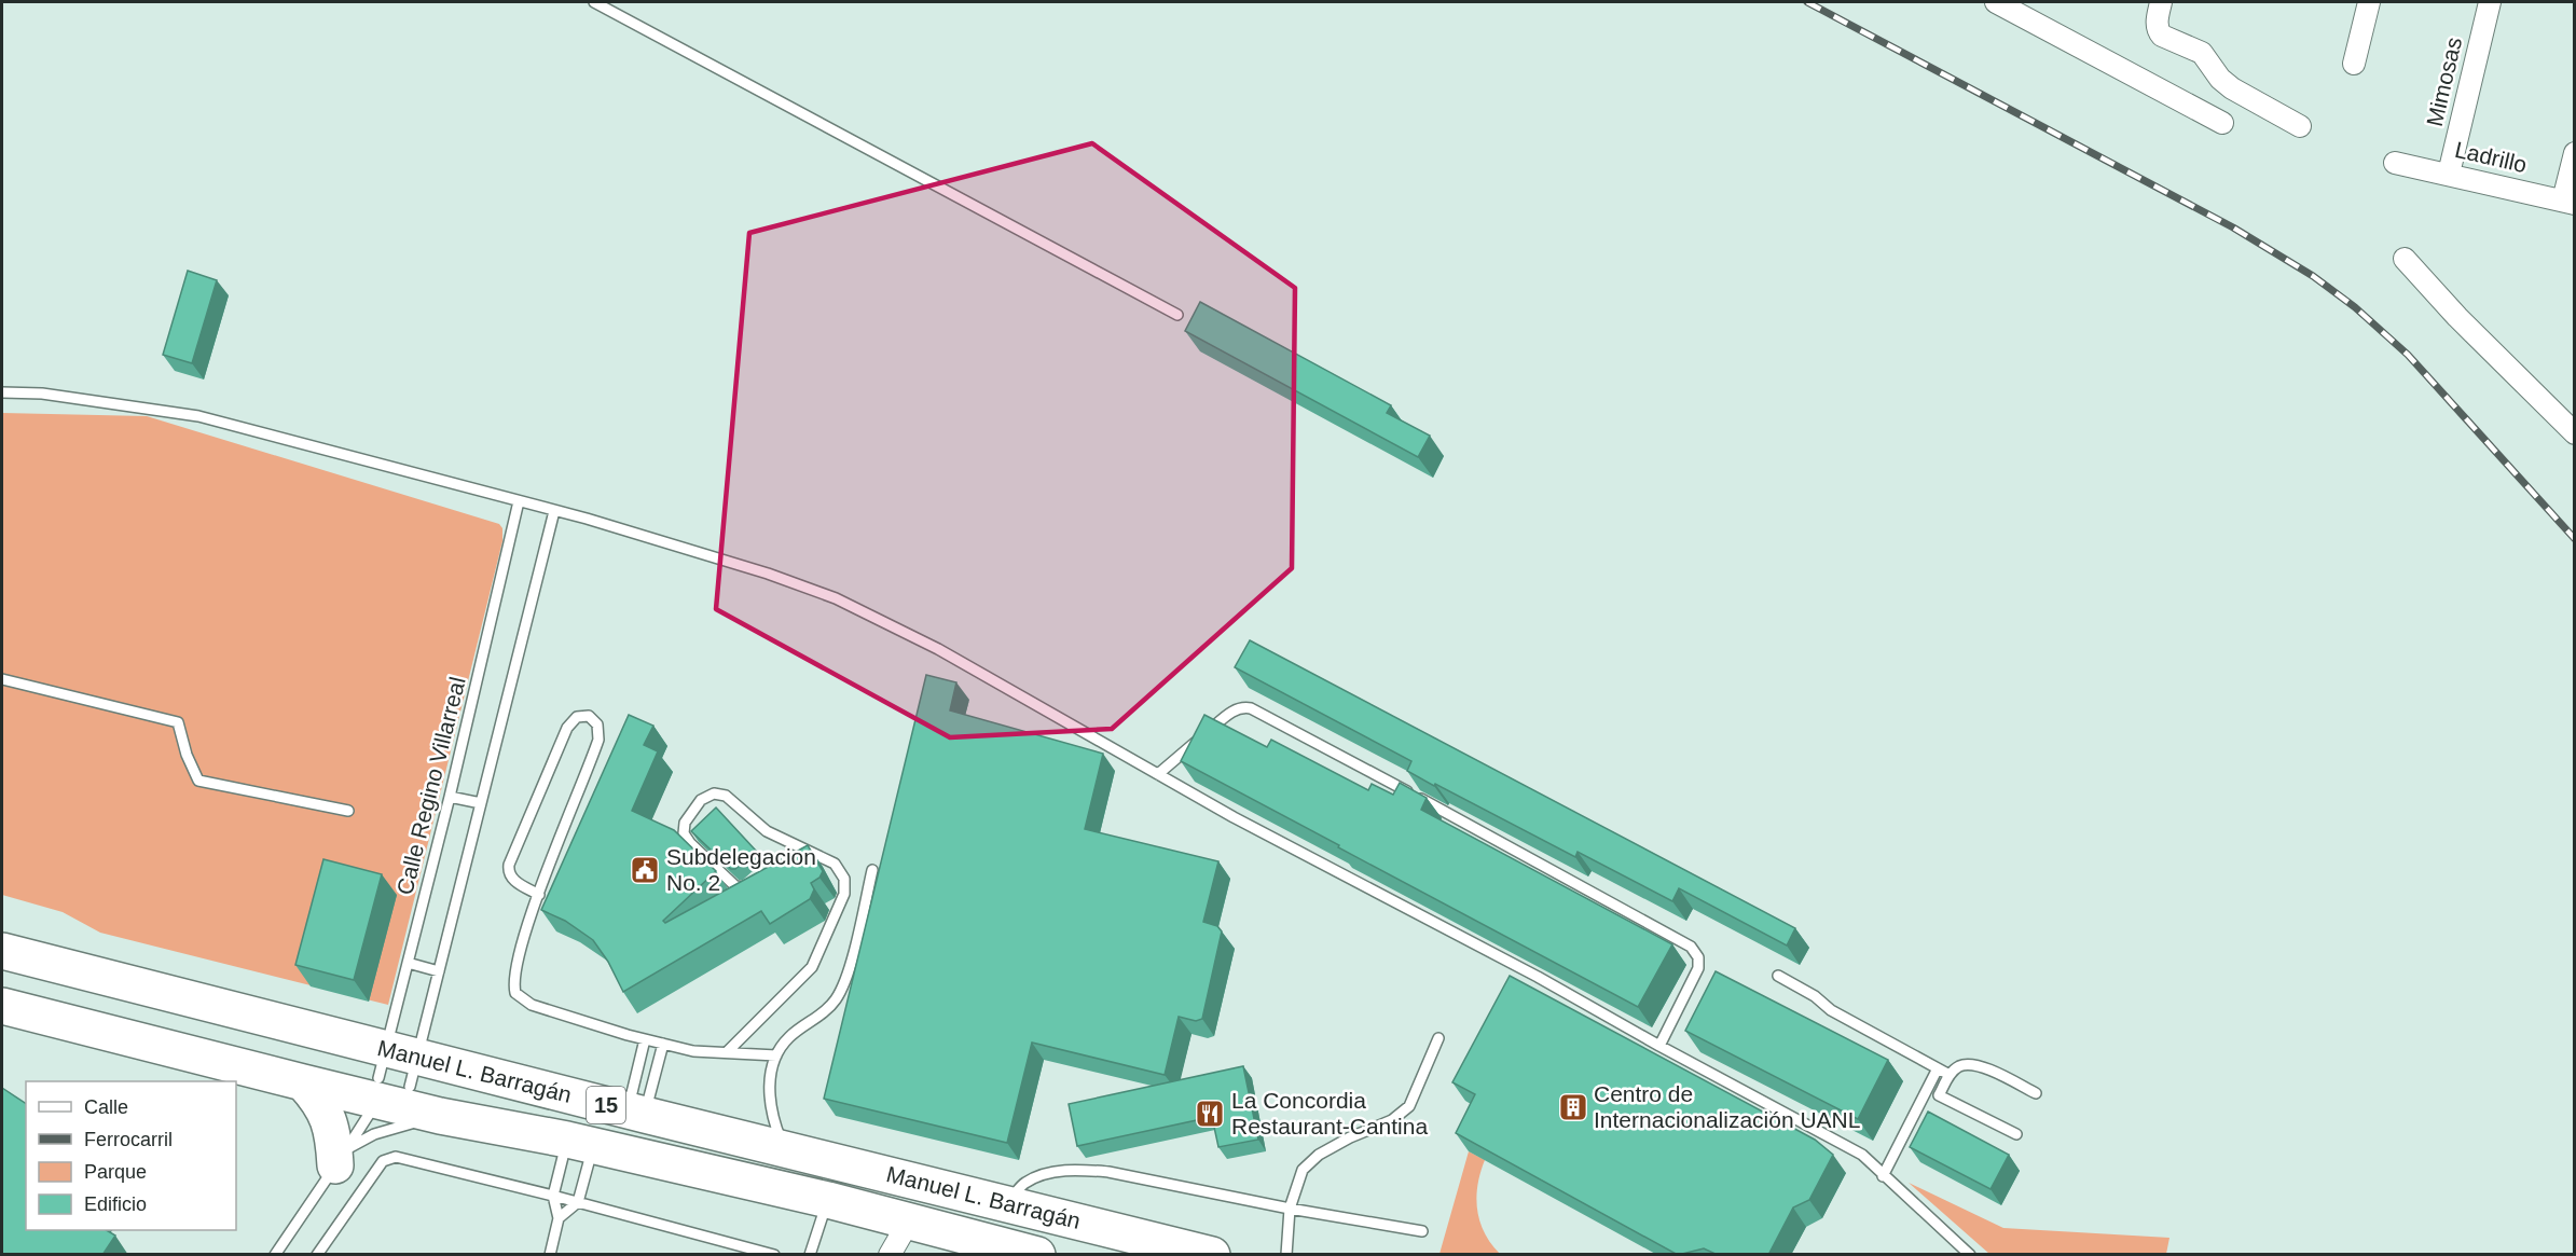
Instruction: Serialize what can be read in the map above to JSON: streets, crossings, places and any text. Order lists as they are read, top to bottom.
{
  "streets": {
    "highway": ["Manuel L. Barragán", "15"],
    "street": ["Mimosas", "Ladrillo"],
    "lane": ["Calle Regino Villarreal"]
  },
  "crossings": [
    ["Mimosas", "Ladrillo"],
    ["Calle Regino Villarreal", "Manuel L. Barragán"]
  ],
  "places": {
    "public building": ["Subdelegacion No. 2"],
    "building": ["Centro de Internacionalización UANL"],
    "restaurant": ["La Concordia Restaurant-Cantina"]
  },
  "legend": [
    "Calle",
    "Ferrocarril",
    "Parque",
    "Edificio"
  ]
}
